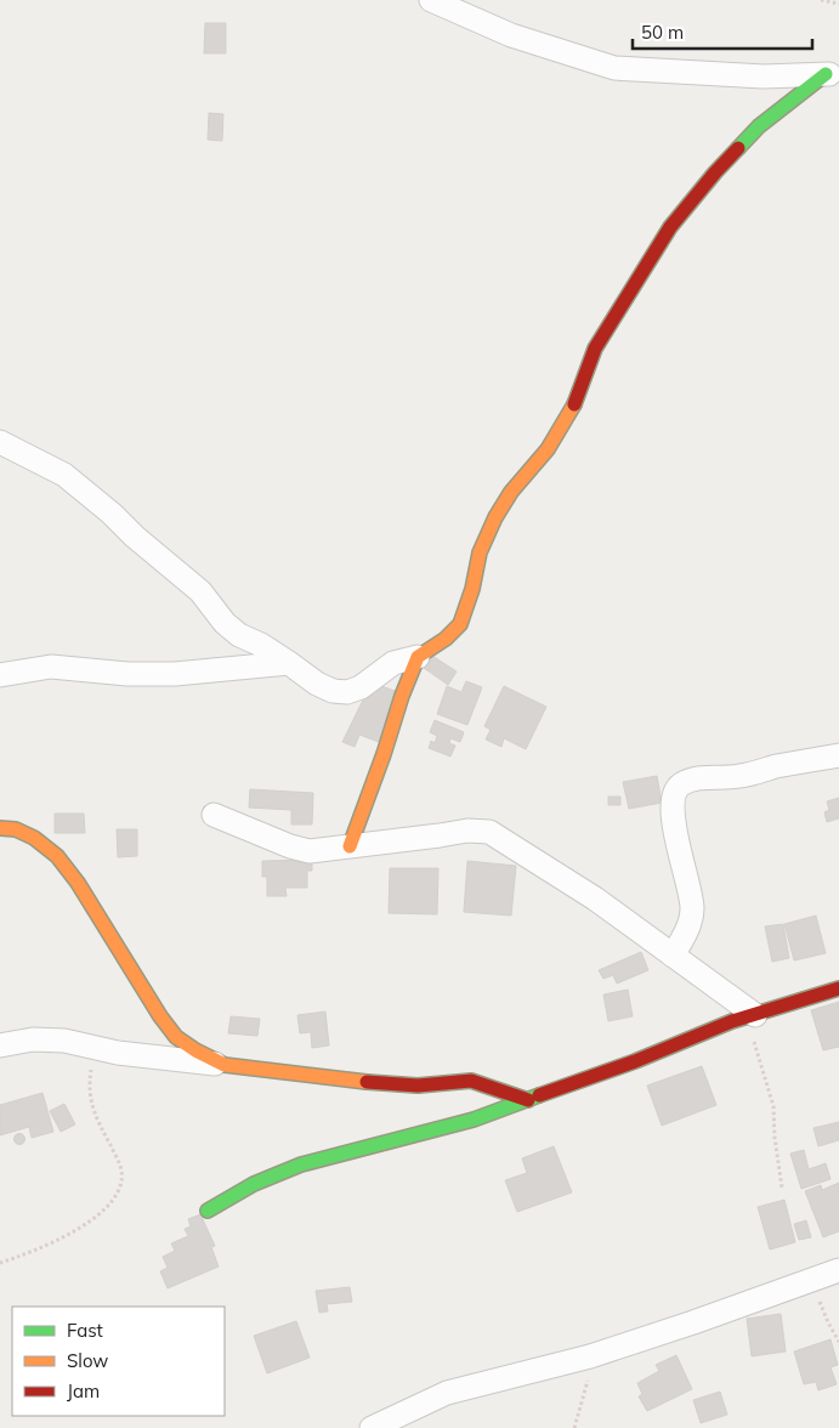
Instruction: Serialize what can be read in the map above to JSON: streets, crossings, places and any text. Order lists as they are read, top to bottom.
{
  "legend": ["Fast", "Slow", "Jam"],
  "scale_bar": "50 m"
}
